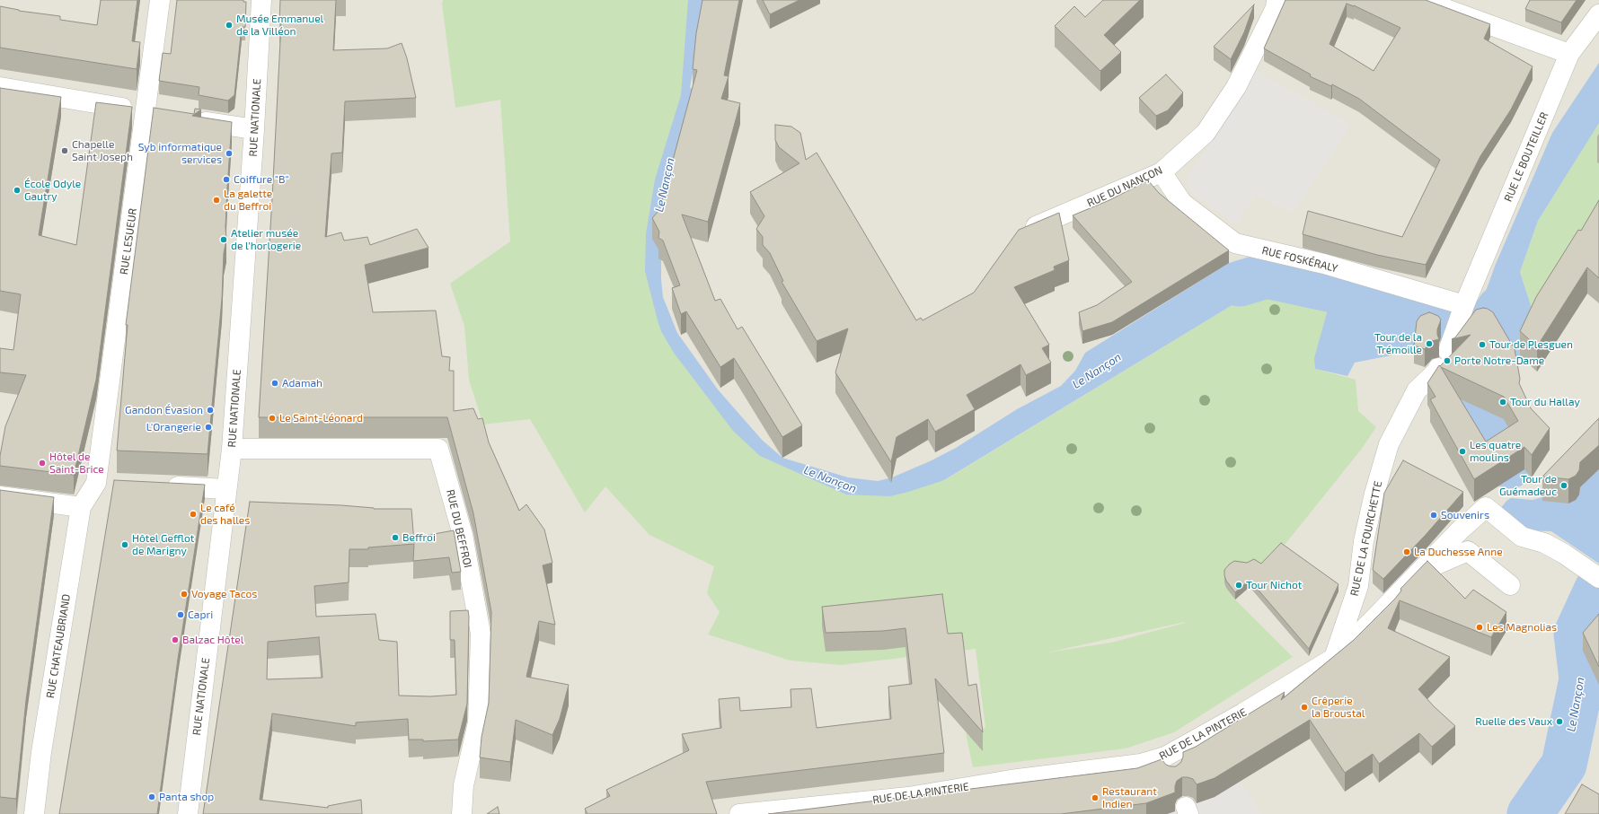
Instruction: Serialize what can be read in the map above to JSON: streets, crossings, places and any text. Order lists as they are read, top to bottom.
{
  "streets": {
    "street": [
      "RUE NATIONALE",
      "RUE LE BOUTEILLER",
      "RUE DU NANÇON",
      "RUE LESUEUR",
      "RUE FOSKÉRALY",
      "RUE DU BEFFROI",
      "RUE DE LA FOURCHETTE",
      "RUE CHATEAUBRIAND",
      "RUE DE LA PINTERIE"
    ]
  },
  "crossings": [
    ["RUE NATIONALE", "RUE DU BEFFROI"],
    ["RUE LE BOUTEILLER", "RUE FOSKÉRALY"],
    ["RUE DU NANÇON", "RUE FOSKÉRALY"],
    ["RUE LESUEUR", "RUE CHATEAUBRIAND"],
    ["RUE DE LA FOURCHETTE", "RUE DE LA PINTERIE"]
  ],
  "water": ["Le Nançon"],
  "places": [
    "Musée Emmanuel de la Villéon",
    "Chapelle Saint Joseph",
    "Syb informatique services",
    "Coiffure \"B\"",
    "École Odyle Gautry",
    "La galette du Beffroi",
    "Atelier musée de l'horlogerie",
    "Tour de la Trémoille",
    "Tour de Plesguen",
    "Porte Notre-Dame",
    "Adamah",
    "Tour du Hallay",
    "Gandon Évasion",
    "Le Saint-Léonard",
    "L'Orangerie",
    "Les quatre moulins",
    "Hôtel de Saint-Brice",
    "Tour de Guémadeuc",
    "Le café des halles",
    "Souvenirs",
    "Beffroi",
    "Hôtel Gefflot de Marigny",
    "La Duchesse Anne",
    "Tour Nichot",
    "Voyage Tacos",
    "Capri",
    "Les Magnolias",
    "Balzac Hôtel",
    "Crêperie la Broustal",
    "Ruelle des Vaux",
    "Panta shop",
    "Restaurant Indien"
  ]
}
